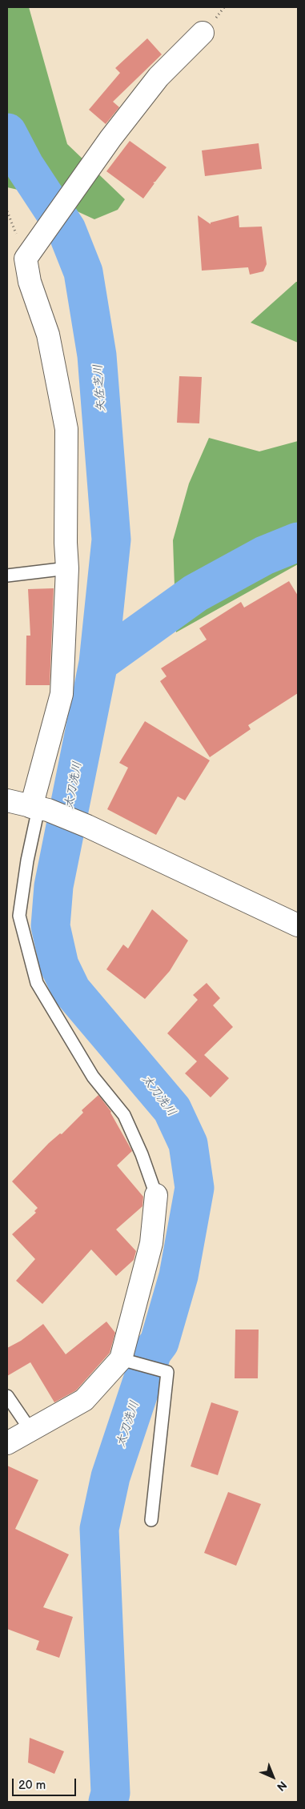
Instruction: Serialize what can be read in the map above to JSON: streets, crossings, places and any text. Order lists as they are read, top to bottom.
{
  "water": ["矢佐芝川", "太刀洗川"],
  "scale_bar": "20 m",
  "north": "bottom right"
}
